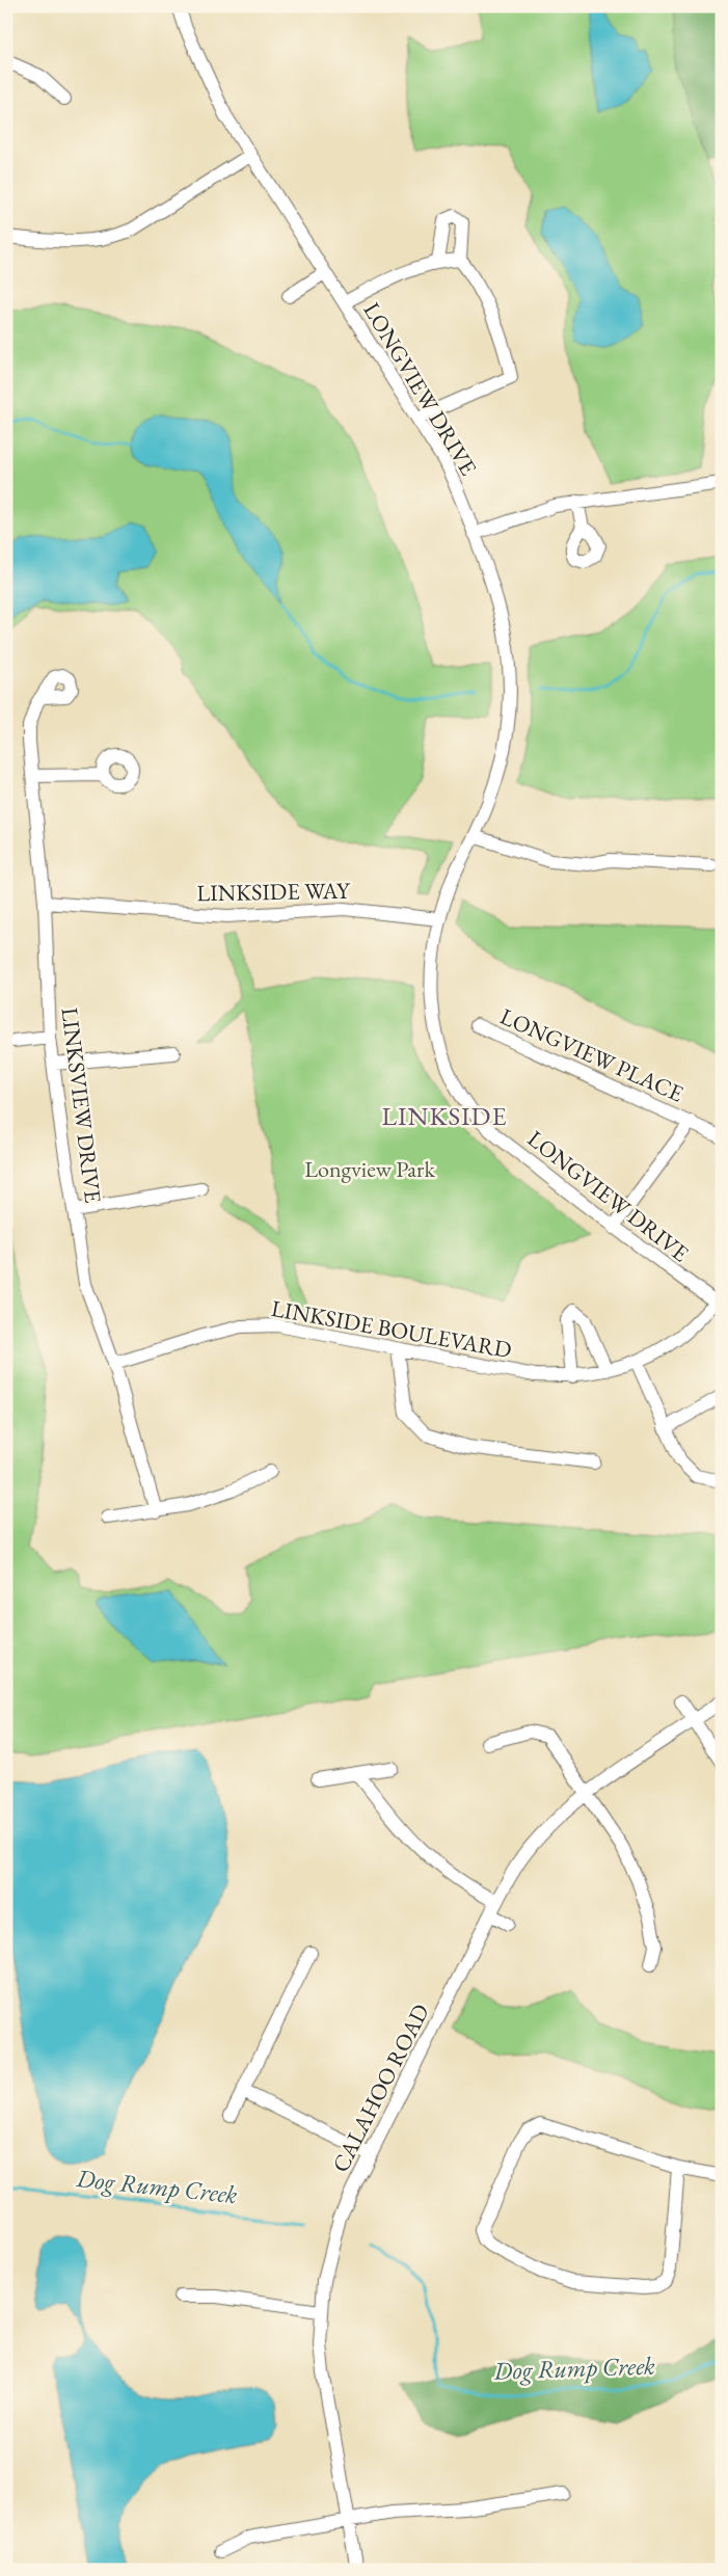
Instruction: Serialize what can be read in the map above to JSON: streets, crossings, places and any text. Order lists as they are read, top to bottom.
{
  "streets": {
    "street": [
      "LONGVIEW DRIVE",
      "LINKSIDE WAY",
      "LONGVIEW PLACE",
      "LINKSVIEW DRIVE",
      "LINKSIDE BOULEVARD",
      "CALAHOO ROAD"
    ]
  },
  "crossings": [
    ["LONGVIEW DRIVE", "LINKSIDE WAY"],
    ["LONGVIEW DRIVE", "LONGVIEW PLACE"],
    ["LONGVIEW DRIVE", "LINKSIDE BOULEVARD"],
    ["LINKSIDE WAY", "LINKSVIEW DRIVE"],
    ["LINKSVIEW DRIVE", "LINKSIDE BOULEVARD"]
  ],
  "districts": ["LINKSIDE"],
  "water": ["Dog Rump Creek"],
  "parks": ["Longview Park"]
}
